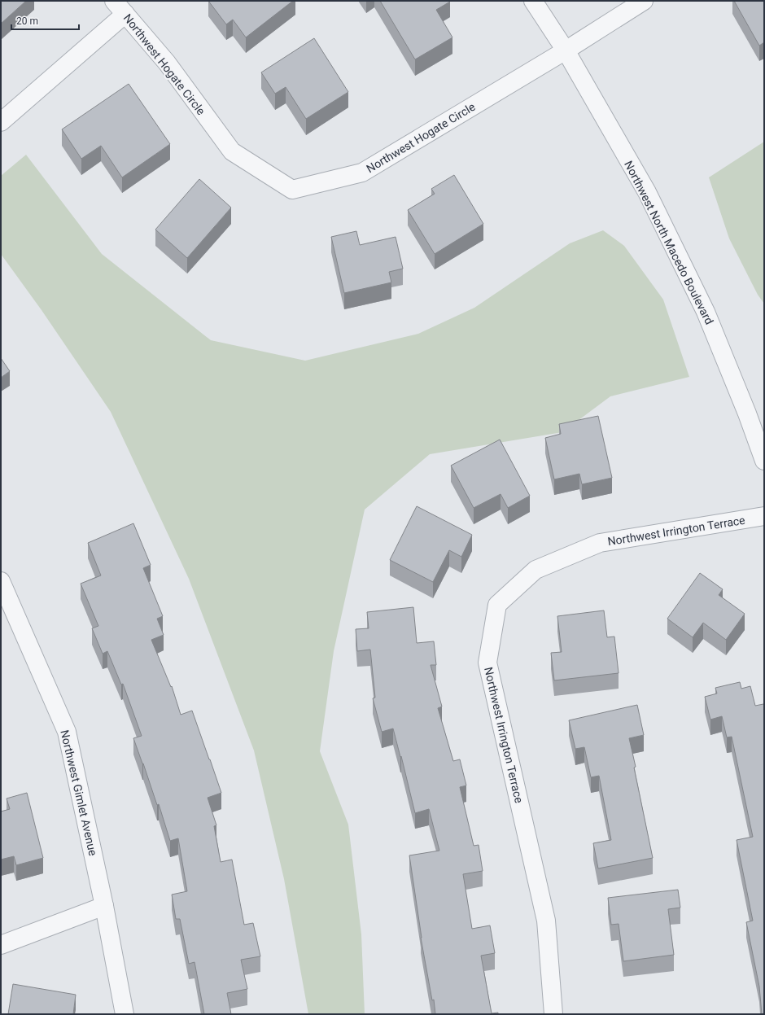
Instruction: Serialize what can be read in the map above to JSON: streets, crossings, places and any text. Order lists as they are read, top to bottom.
{
  "streets": {
    "street": [
      "Northwest Hogate Circle",
      "Northwest North Macedo Boulevard",
      "Northwest Irrington Terrace",
      "Northwest Gimlet Avenue"
    ]
  },
  "crossings": [
    ["Northwest Hogate Circle", "Northwest North Macedo Boulevard"]
  ],
  "scale_bar": "20 m"
}
